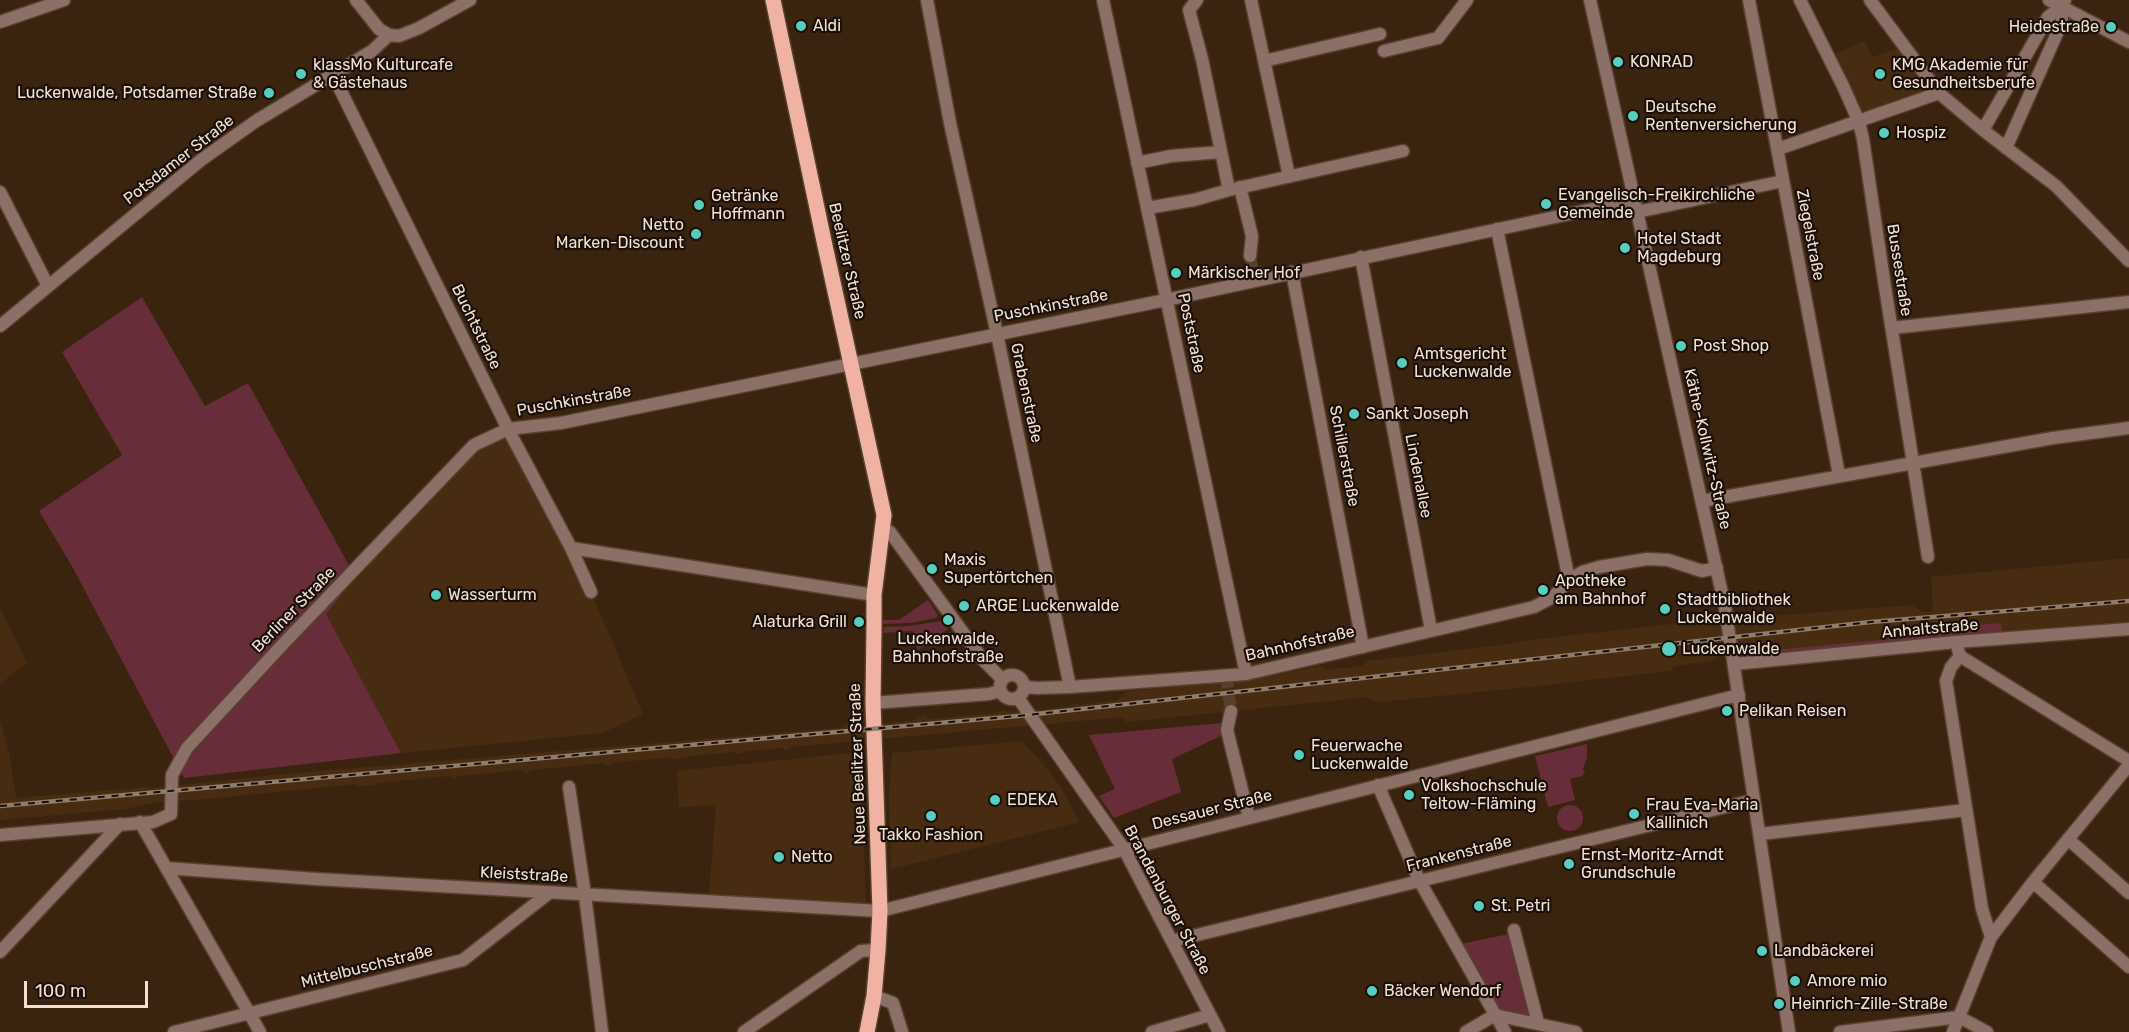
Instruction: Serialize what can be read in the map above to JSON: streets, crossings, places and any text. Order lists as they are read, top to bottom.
{
  "streets": {
    "main road": ["Beelitzer Straße", "Neue Beelitzer Straße"],
    "street": [
      "Potsdamer Straße",
      "Ziegelstraße",
      "Bussestraße",
      "Puschkinstraße",
      "Buchtstraße",
      "Poststraße",
      "Grabenstraße",
      "Käthe-Kollwitz-Straße",
      "Schillerstraße",
      "Lindenallee",
      "Berliner Straße",
      "Anhaltstraße",
      "Bahnhofstraße",
      "Dessauer Straße",
      "Frankenstraße",
      "Kleiststraße",
      "Brandenburger Straße",
      "Mittelbuschstraße"
    ]
  },
  "crossings": [
    ["Potsdamer Straße", "Buchtstraße"],
    ["Ziegelstraße", "Puschkinstraße"],
    ["Beelitzer Straße", "Puschkinstraße"],
    ["Beelitzer Straße", "Neue Beelitzer Straße"],
    ["Puschkinstraße", "Buchtstraße"],
    ["Puschkinstraße", "Poststraße"],
    ["Puschkinstraße", "Grabenstraße"],
    ["Puschkinstraße", "Käthe-Kollwitz-Straße"],
    ["Puschkinstraße", "Schillerstraße"],
    ["Puschkinstraße", "Lindenallee"],
    ["Puschkinstraße", "Berliner Straße"],
    ["Poststraße", "Bahnhofstraße"],
    ["Grabenstraße", "Bahnhofstraße"],
    ["Käthe-Kollwitz-Straße", "Anhaltstraße"],
    ["Käthe-Kollwitz-Straße", "Bahnhofstraße"],
    ["Käthe-Kollwitz-Straße", "Dessauer Straße"],
    ["Schillerstraße", "Bahnhofstraße"],
    ["Lindenallee", "Bahnhofstraße"],
    ["Bahnhofstraße", "Brandenburger Straße"],
    ["Neue Beelitzer Straße", "Dessauer Straße"],
    ["Neue Beelitzer Straße", "Kleiststraße"],
    ["Dessauer Straße", "Kleiststraße"],
    ["Dessauer Straße", "Brandenburger Straße"],
    ["Frankenstraße", "Brandenburger Straße"],
    ["Kleiststraße", "Mittelbuschstraße"]
  ],
  "places": [
    "Aldi",
    "Heidestraße",
    "KONRAD",
    "klassMo Kulturcafe & Gästehaus",
    "KMG Akademie für Gesundheitsberufe",
    "Luckenwalde, Potsdamer Straße",
    "Deutsche Rentenversicherung",
    "Hospiz",
    "Evangelisch-Freikirchliche Gemeinde",
    "Getränke Hoffmann",
    "Netto Marken-Discount",
    "Hotel Stadt Magdeburg",
    "Märkischer Hof",
    "Post Shop",
    "Amtsgericht Luckenwalde",
    "Sankt Joseph",
    "Maxis Supertörtchen",
    "Apotheke am Bahnhof",
    "Wasserturm",
    "ARGE Luckenwalde",
    "Stadtbibliothek Luckenwalde",
    "Luckenwalde, Bahnhofstraße",
    "Alaturka Grill",
    "Luckenwalde",
    "Pelikan Reisen",
    "Feuerwache Luckenwalde",
    "Volkshochschule Teltow-Fläming",
    "EDEKA",
    "Frau Eva-Maria Kallinich",
    "Takko Fashion",
    "Netto",
    "Ernst-Moritz-Arndt Grundschule",
    "St. Petri",
    "Landbäckerei",
    "Amore mio",
    "Bäcker Wendorf",
    "Heinrich-Zille-Straße"
  ],
  "scale_bar": "100 m"
}
